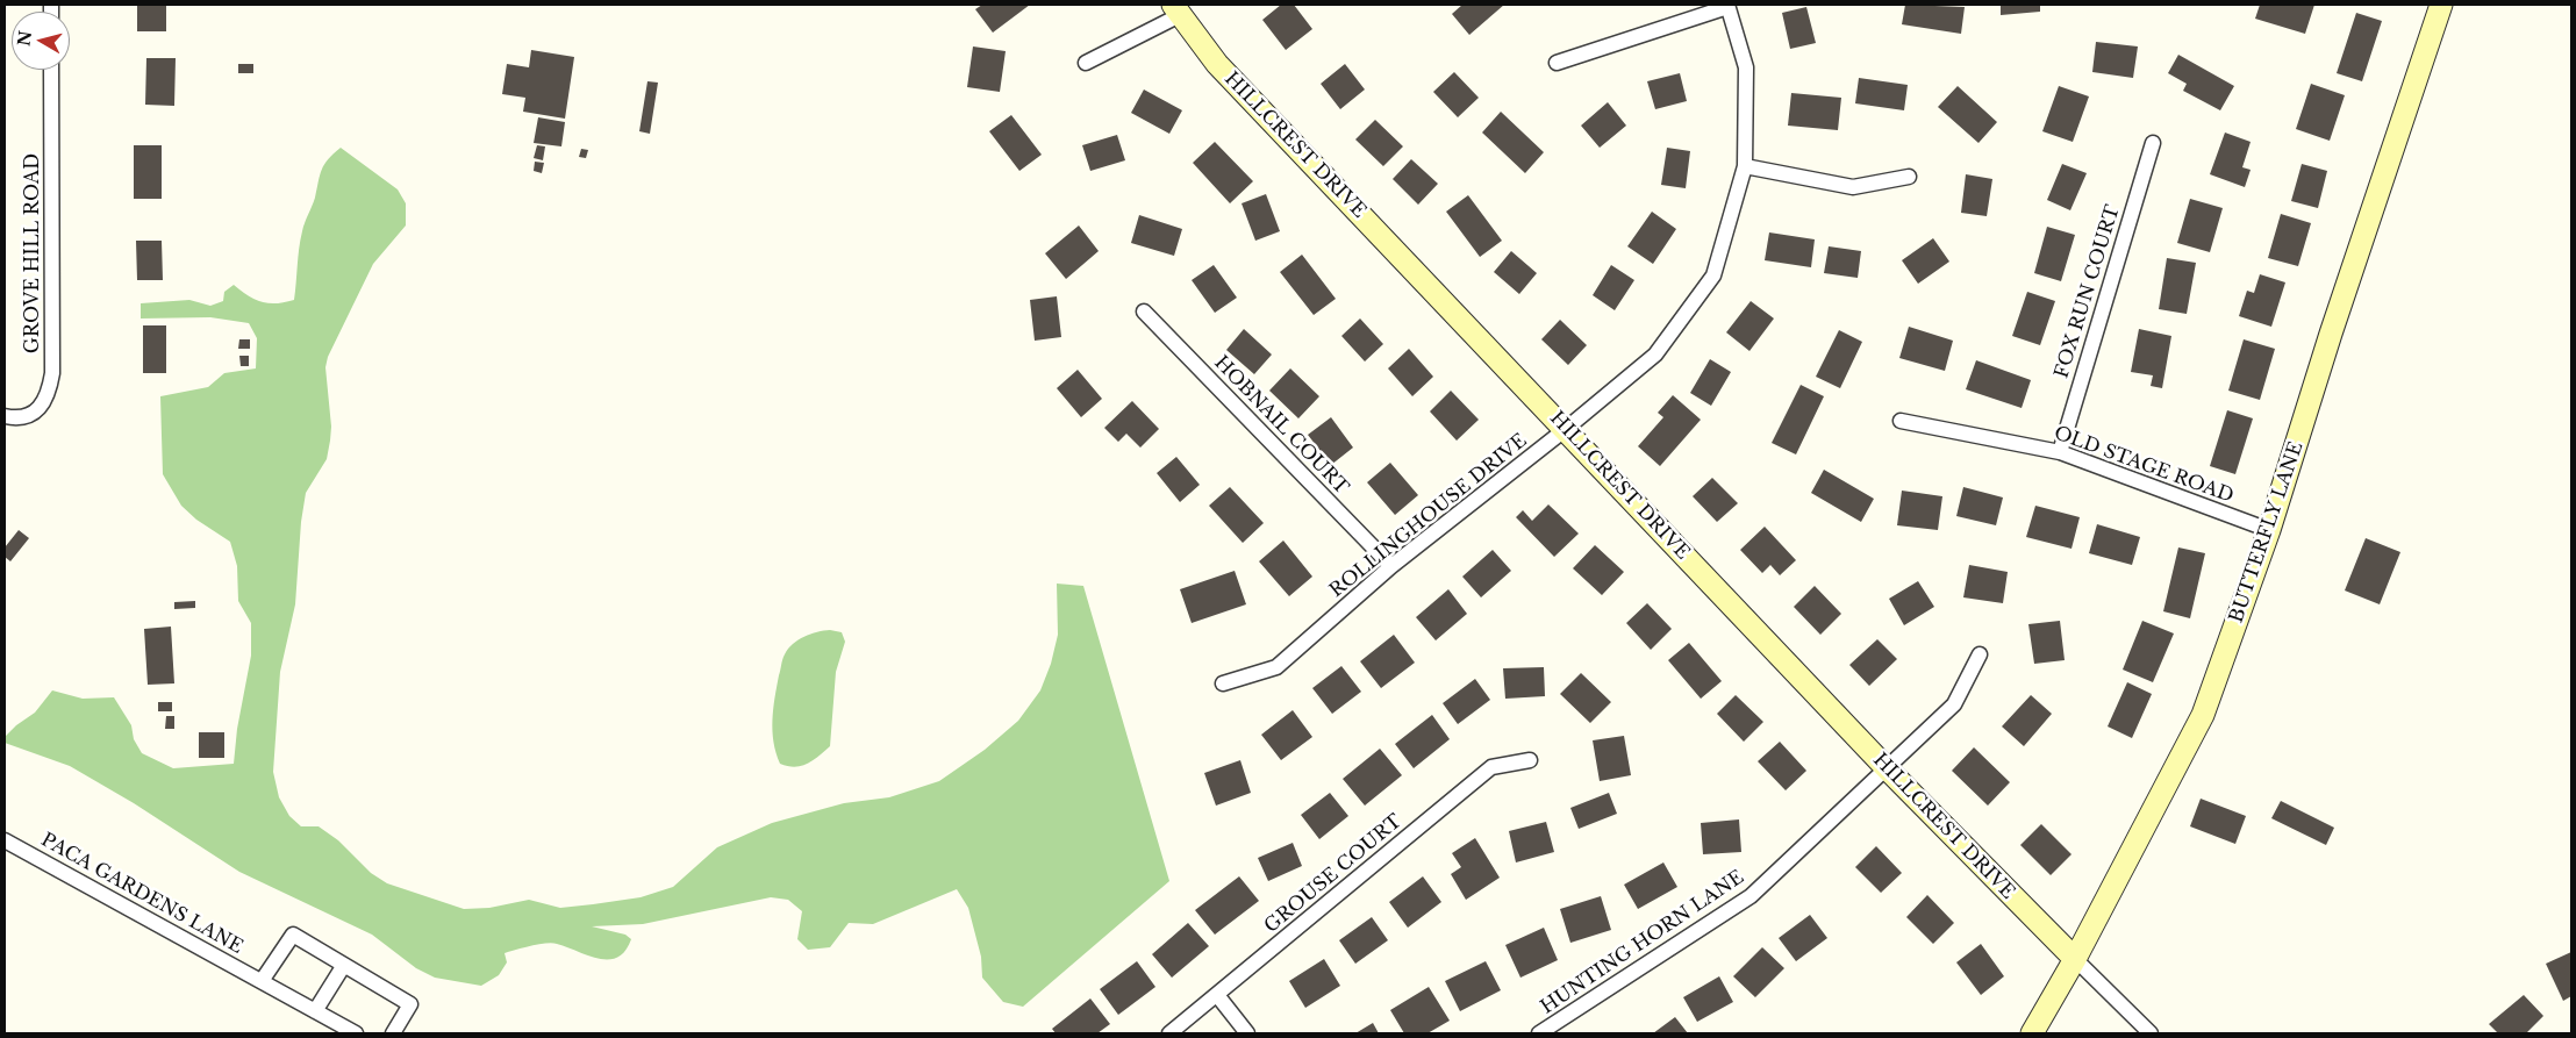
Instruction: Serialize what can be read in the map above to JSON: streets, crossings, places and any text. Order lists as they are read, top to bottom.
{
  "streets": {
    "street": [
      "HILLCREST DRIVE",
      "GROVE HILL ROAD",
      "FOX RUN COURT",
      "HOBNAIL COURT",
      "OLD STAGE ROAD",
      "ROLLINGHOUSE DRIVE",
      "BUTTERFLY LANE",
      "GROUSE COURT",
      "PACA GARDENS LANE",
      "HUNTING HORN LANE"
    ]
  },
  "crossings": [
    ["HILLCREST DRIVE", "ROLLINGHOUSE DRIVE"],
    ["HILLCREST DRIVE", "BUTTERFLY LANE"],
    ["HILLCREST DRIVE", "HUNTING HORN LANE"],
    ["FOX RUN COURT", "OLD STAGE ROAD"],
    ["HOBNAIL COURT", "ROLLINGHOUSE DRIVE"],
    ["OLD STAGE ROAD", "BUTTERFLY LANE"]
  ],
  "north": "left"
}
